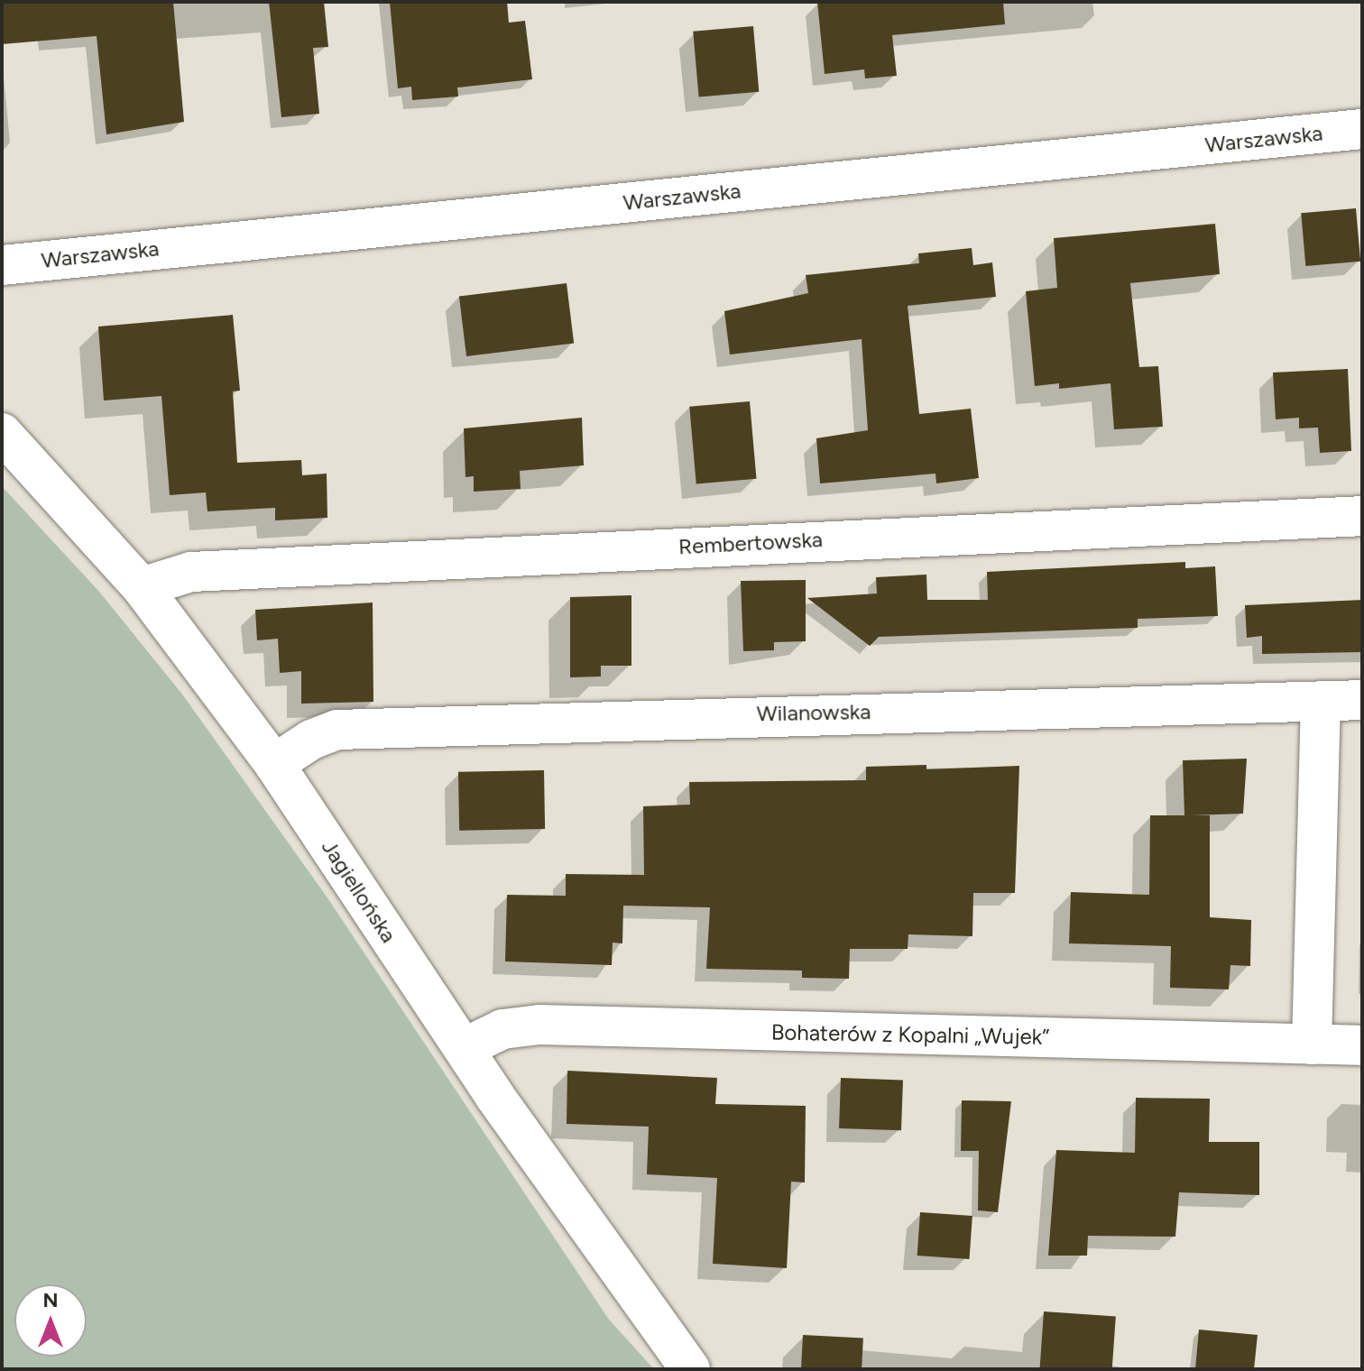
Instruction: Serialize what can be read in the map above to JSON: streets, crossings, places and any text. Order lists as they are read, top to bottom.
{
  "streets": {
    "street": [
      "Warszawska",
      "Rembertowska",
      "Wilanowska",
      "Jagiellońska",
      "Bohaterów z Kopalni „Wujek”"
    ]
  },
  "crossings": [
    ["Rembertowska", "Jagiellońska"],
    ["Wilanowska", "Jagiellońska"],
    ["Jagiellońska", "Bohaterów z Kopalni „Wujek”"]
  ],
  "north": "top"
}
